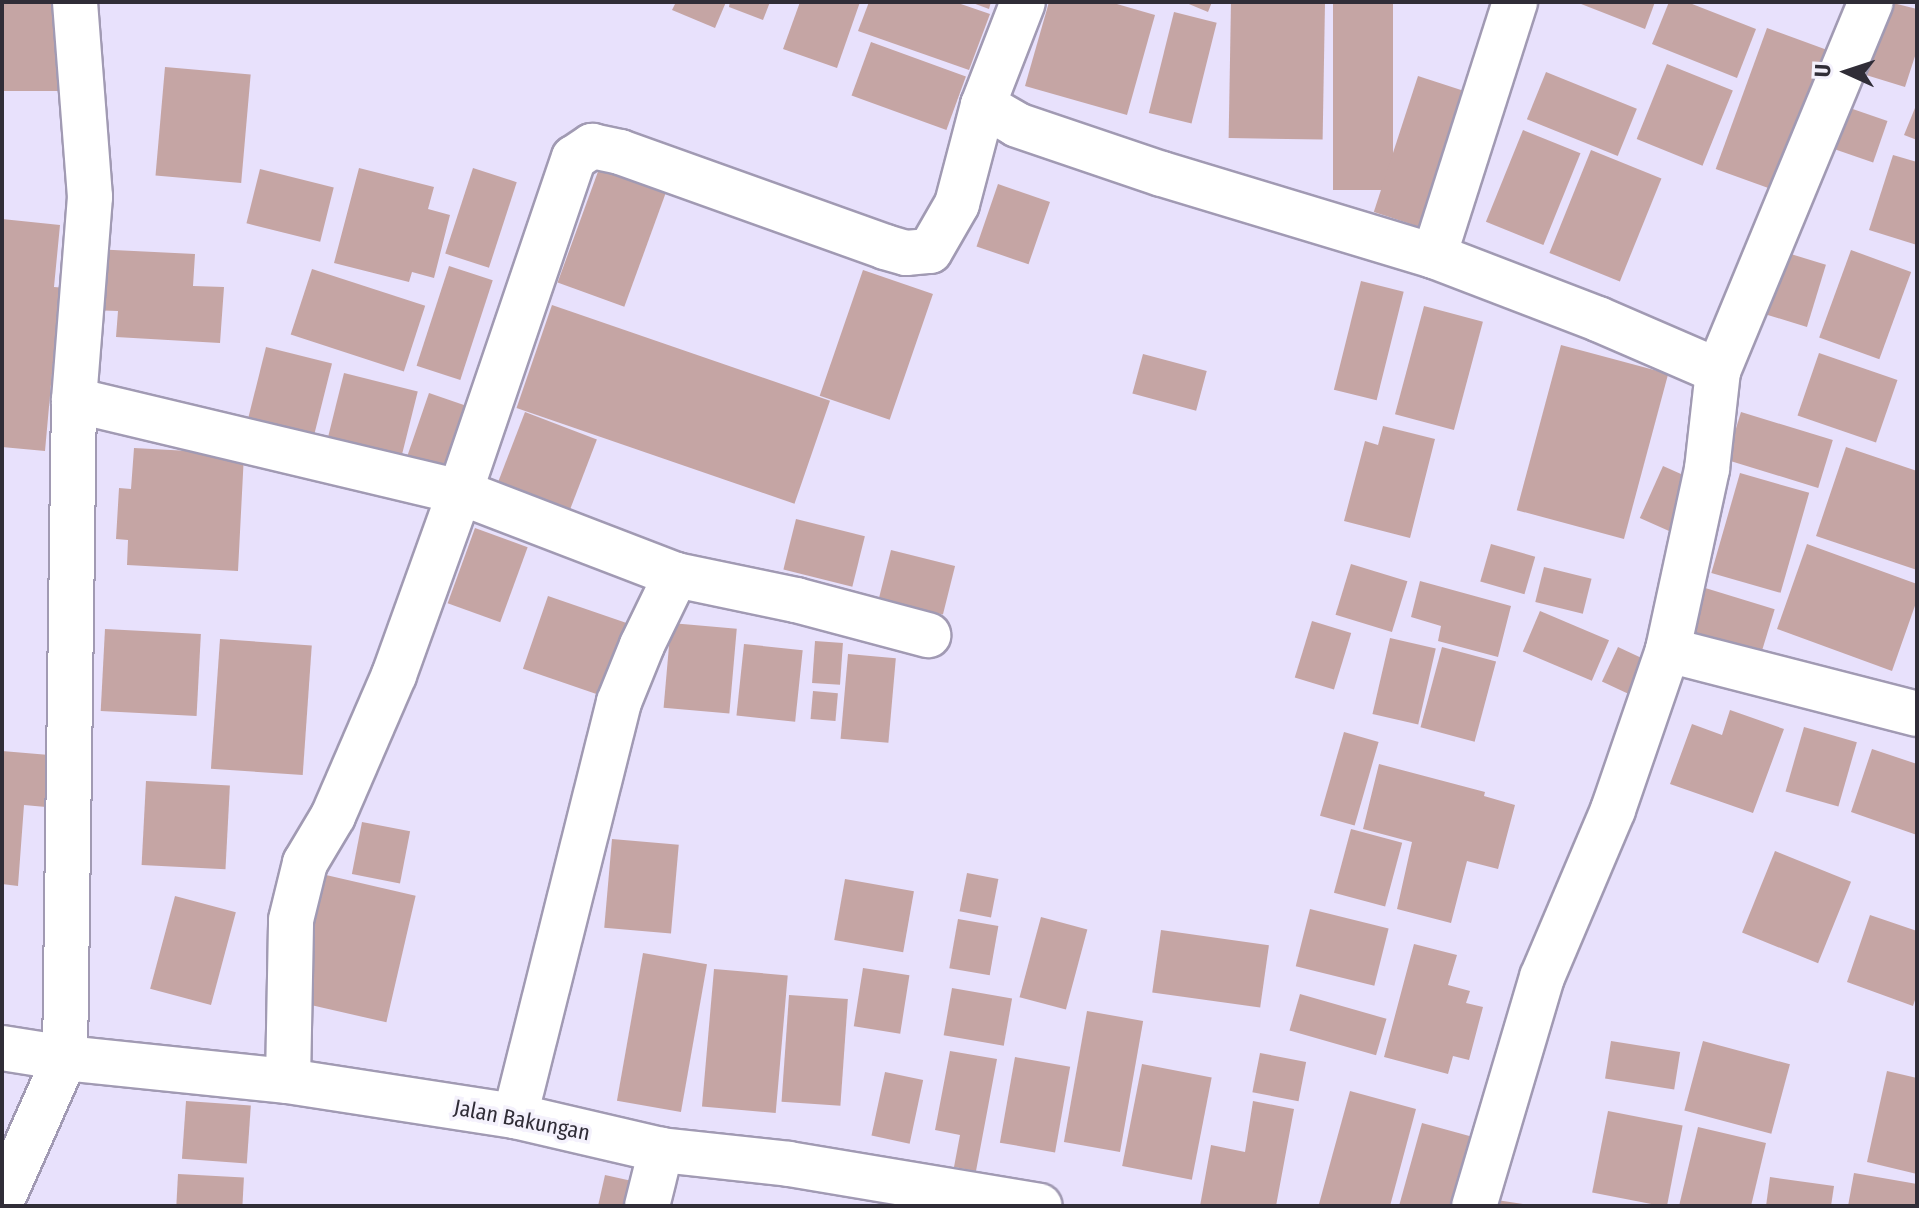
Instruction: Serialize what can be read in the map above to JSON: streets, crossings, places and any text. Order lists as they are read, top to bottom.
{
  "streets": {
    "street": ["Jalan Bakungan"]
  },
  "north": "left"
}
